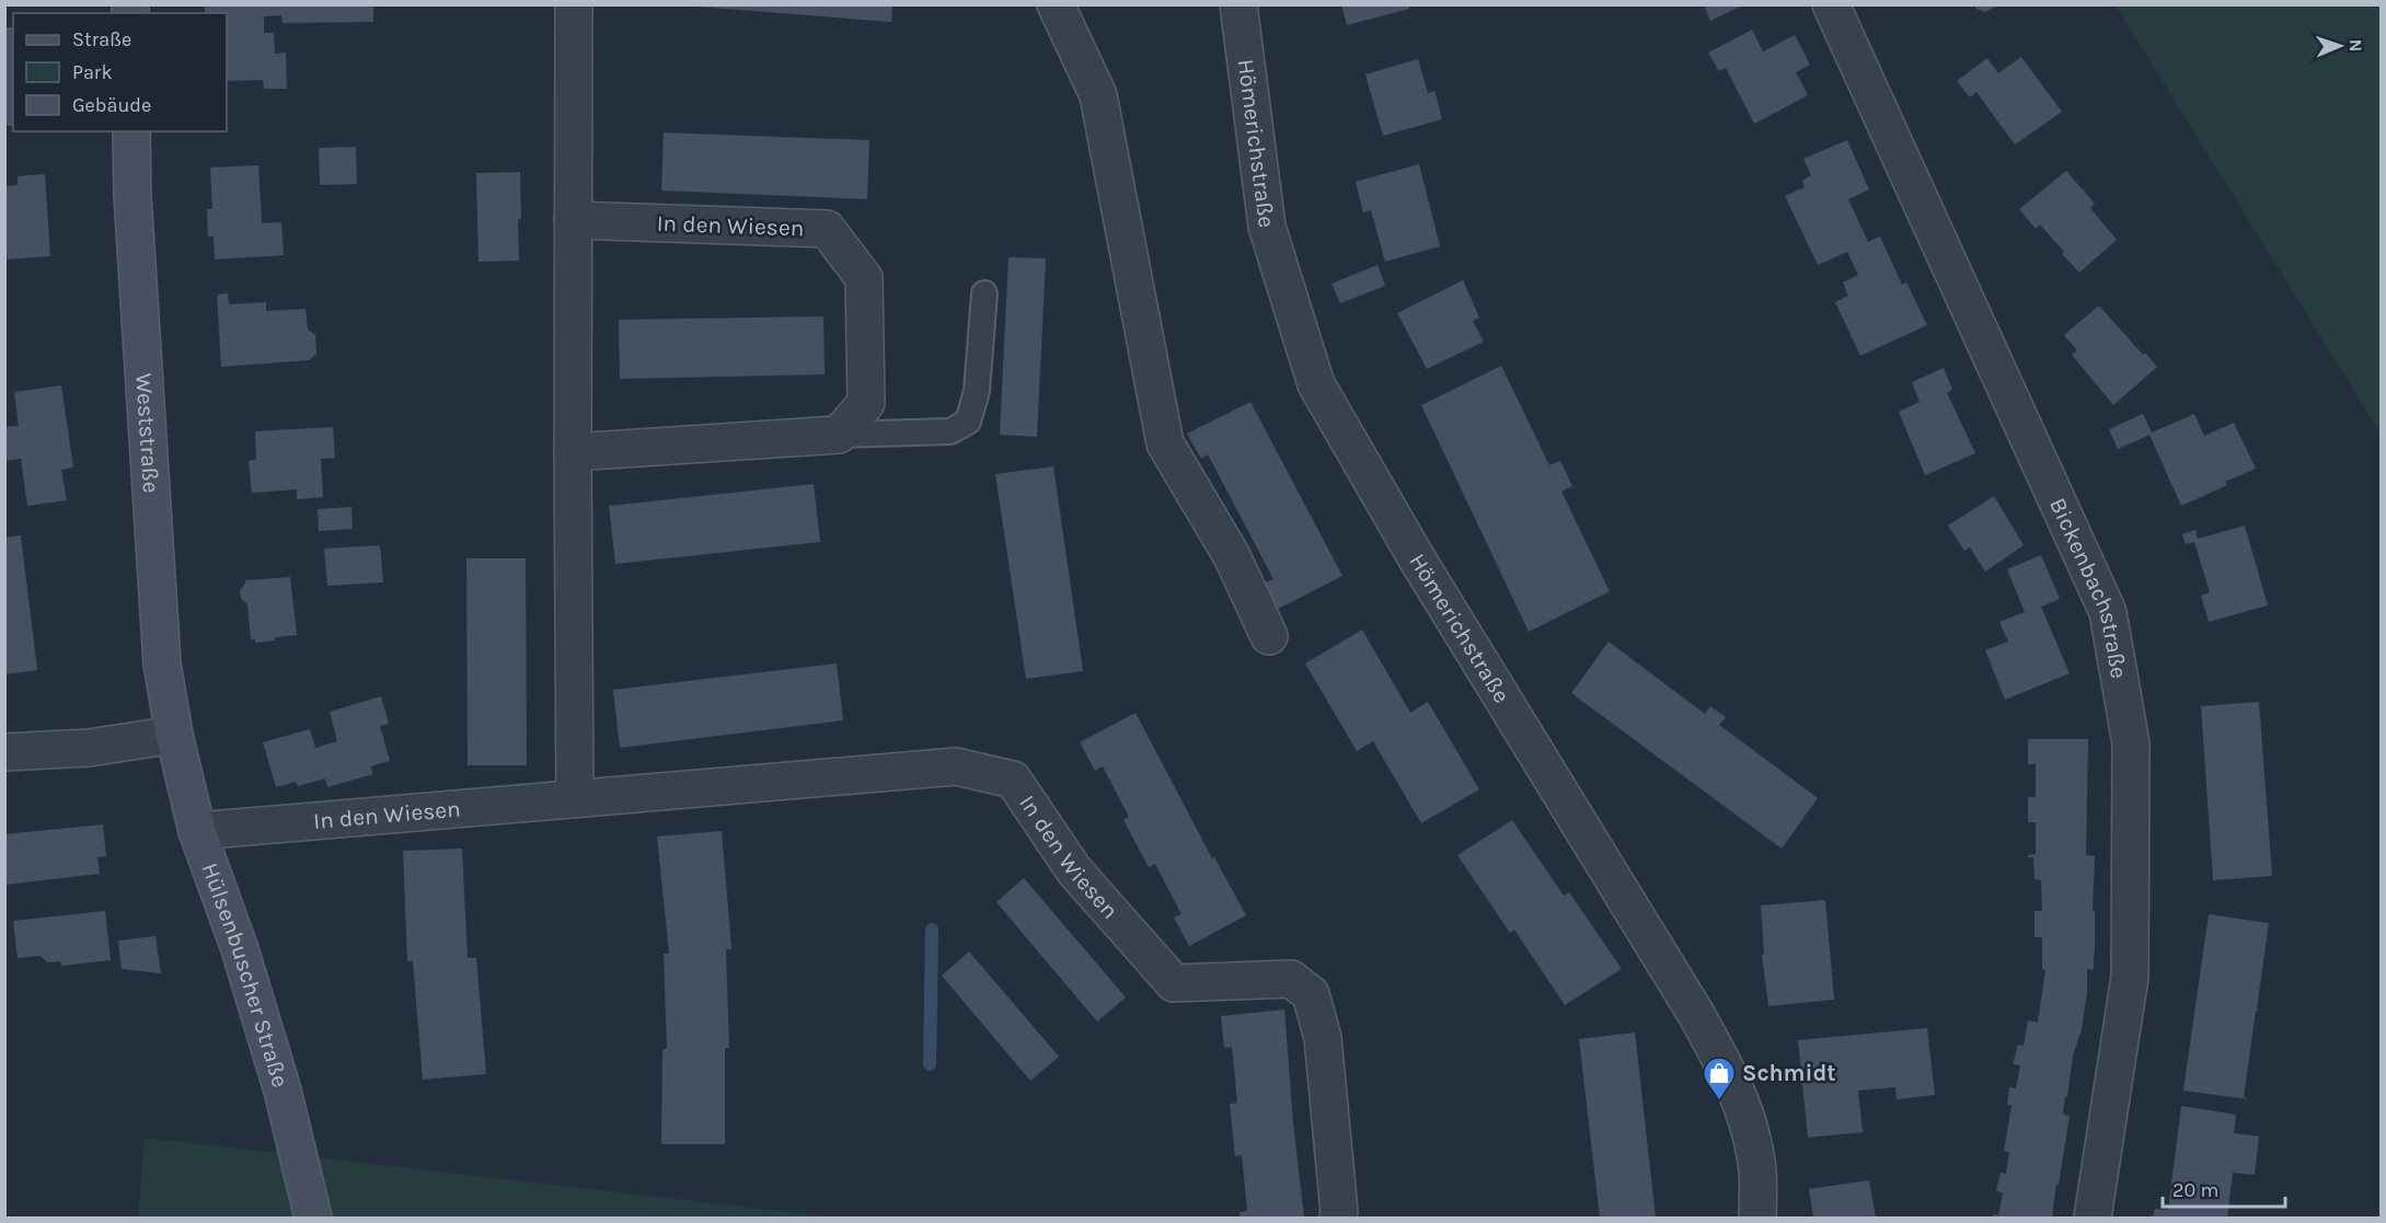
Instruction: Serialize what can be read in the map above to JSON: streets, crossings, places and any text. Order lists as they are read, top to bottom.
{
  "streets": {
    "main road": ["Weststraße", "Hülsenbuscher Straße"],
    "street": ["Hömerichstraße", "In den Wiesen", "Bickenbachstraße"]
  },
  "crossings": [
    ["In den Wiesen", "Hülsenbuscher Straße"],
    ["Weststraße", "Hülsenbuscher Straße"]
  ],
  "places": {
    "shop": ["Schmidt"]
  },
  "legend": ["Straße", "Park", "Gebäude"],
  "scale_bar": "20 m",
  "north": "right"
}
